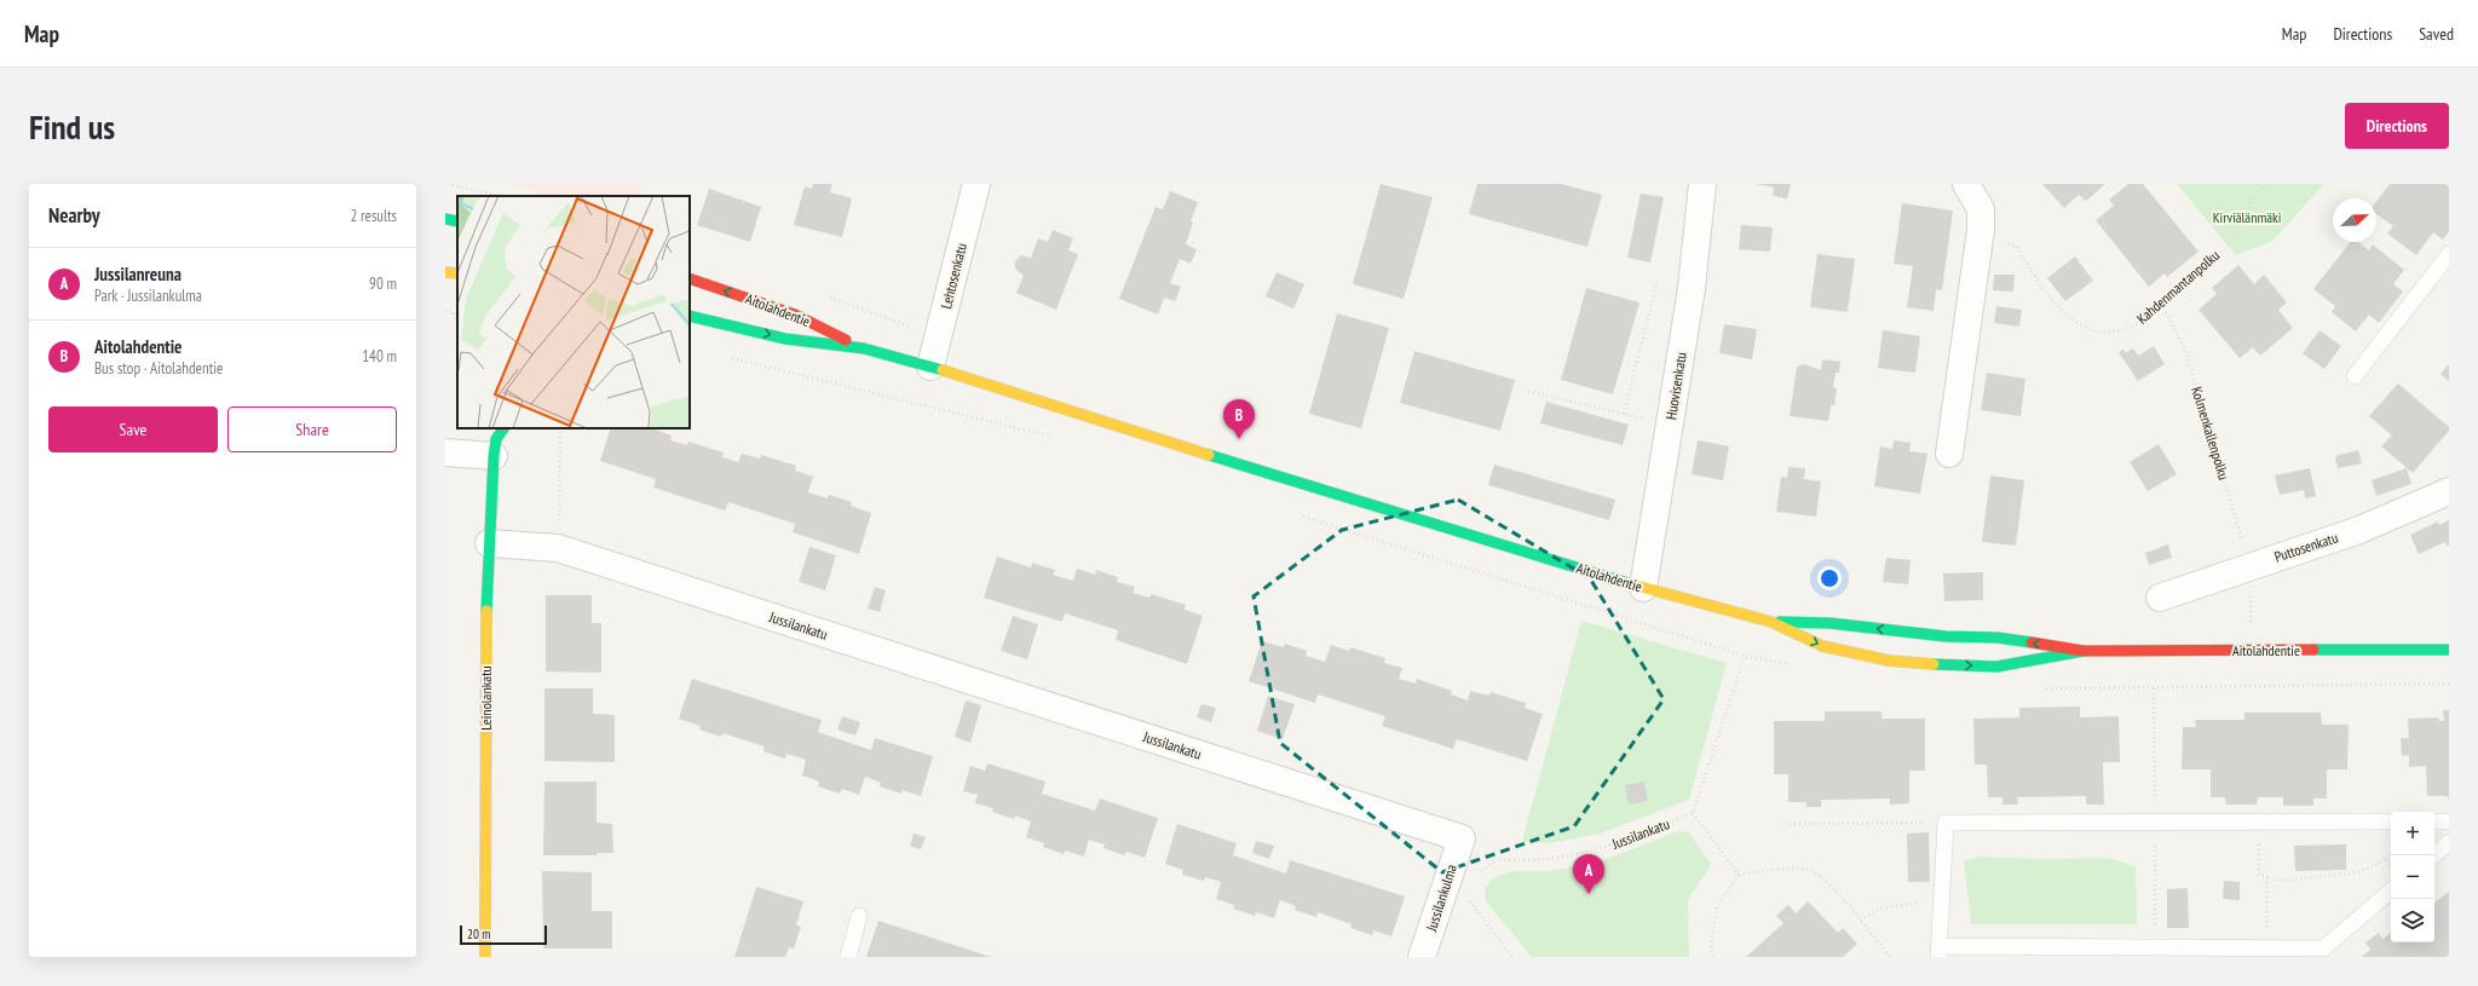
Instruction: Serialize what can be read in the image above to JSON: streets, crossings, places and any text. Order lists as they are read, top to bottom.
{
  "streets": {
    "main road": ["Aitolahdentie", "Leinolankatu"],
    "street": [
      "Lehtosenkatu",
      "Huovisenkatu",
      "Puttosenkatu",
      "Jussilankatu",
      "Jussilankulma"
    ],
    "path": ["Kahdenmantanpolku", "Kolmenkallenpolku"]
  },
  "crossings": [
    ["Lehtosenkatu", "Aitolahdentie"],
    ["Kahdenmantanpolku", "Kolmenkallenpolku"],
    ["Aitolahdentie", "Huovisenkatu"],
    ["Kolmenkallenpolku", "Puttosenkatu"],
    ["Jussilankatu", "Leinolankatu"],
    ["Jussilankatu", "Jussilankulma"]
  ],
  "parks": ["Kirviälänmäki"],
  "scale_bar": "20 m",
  "north": "top right",
  "page": {
    "header": "Map",
    "nav": ["Map", "Directions", "Saved"],
    "buttons": [
      "Directions",
      ["Save", "Share"]
    ],
    "title": "Find us",
    "heading": ["Nearby", "2 results"],
    "list": [
      {
        "mark": "A",
        "name": "Jussilanreuna",
        "note": "Park · Jussilankulma",
        "value": "90 m"
      },
      {
        "mark": "B",
        "name": "Aitolahdentie",
        "note": "Bus stop · Aitolahdentie",
        "value": "140 m"
      }
    ],
    "pins": ["B", "A"],
    "map_buttons": ["+", "−"],
    "scale": "20 m"
  }
}
